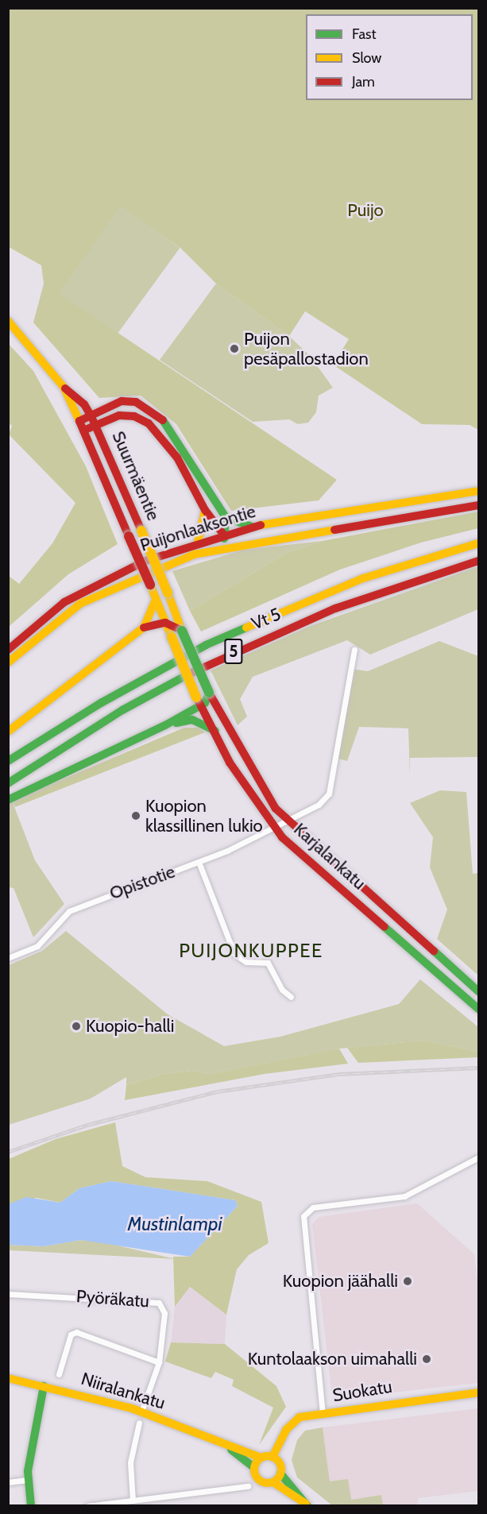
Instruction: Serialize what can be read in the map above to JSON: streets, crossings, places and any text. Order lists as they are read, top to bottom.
{
  "streets": {
    "main road": [
      "Suurmäentie",
      "Puijonlaaksontie",
      "Vt 5",
      "5",
      "Karjalankatu",
      "Niiralankatu",
      "Suokatu"
    ],
    "street": ["Opistotie", "Pyöräkatu"]
  },
  "crossings": [
    ["Suurmäentie", "Karjalankatu"],
    ["Karjalankatu", "Opistotie"],
    ["Pyöräkatu", "Niiralankatu"],
    ["Niiralankatu", "Suokatu"]
  ],
  "districts": ["PUIJONKUPPEE"],
  "water": ["Mustinlampi"],
  "parks": ["Puijo"],
  "places": [
    "Puijon pesäpallostadion",
    "Kuopion klassillinen lukio",
    "Kuopio-halli",
    "Kuopion jäähalli",
    "Kuntolaakson uimahalli"
  ],
  "legend": ["Fast", "Slow", "Jam"]
}
